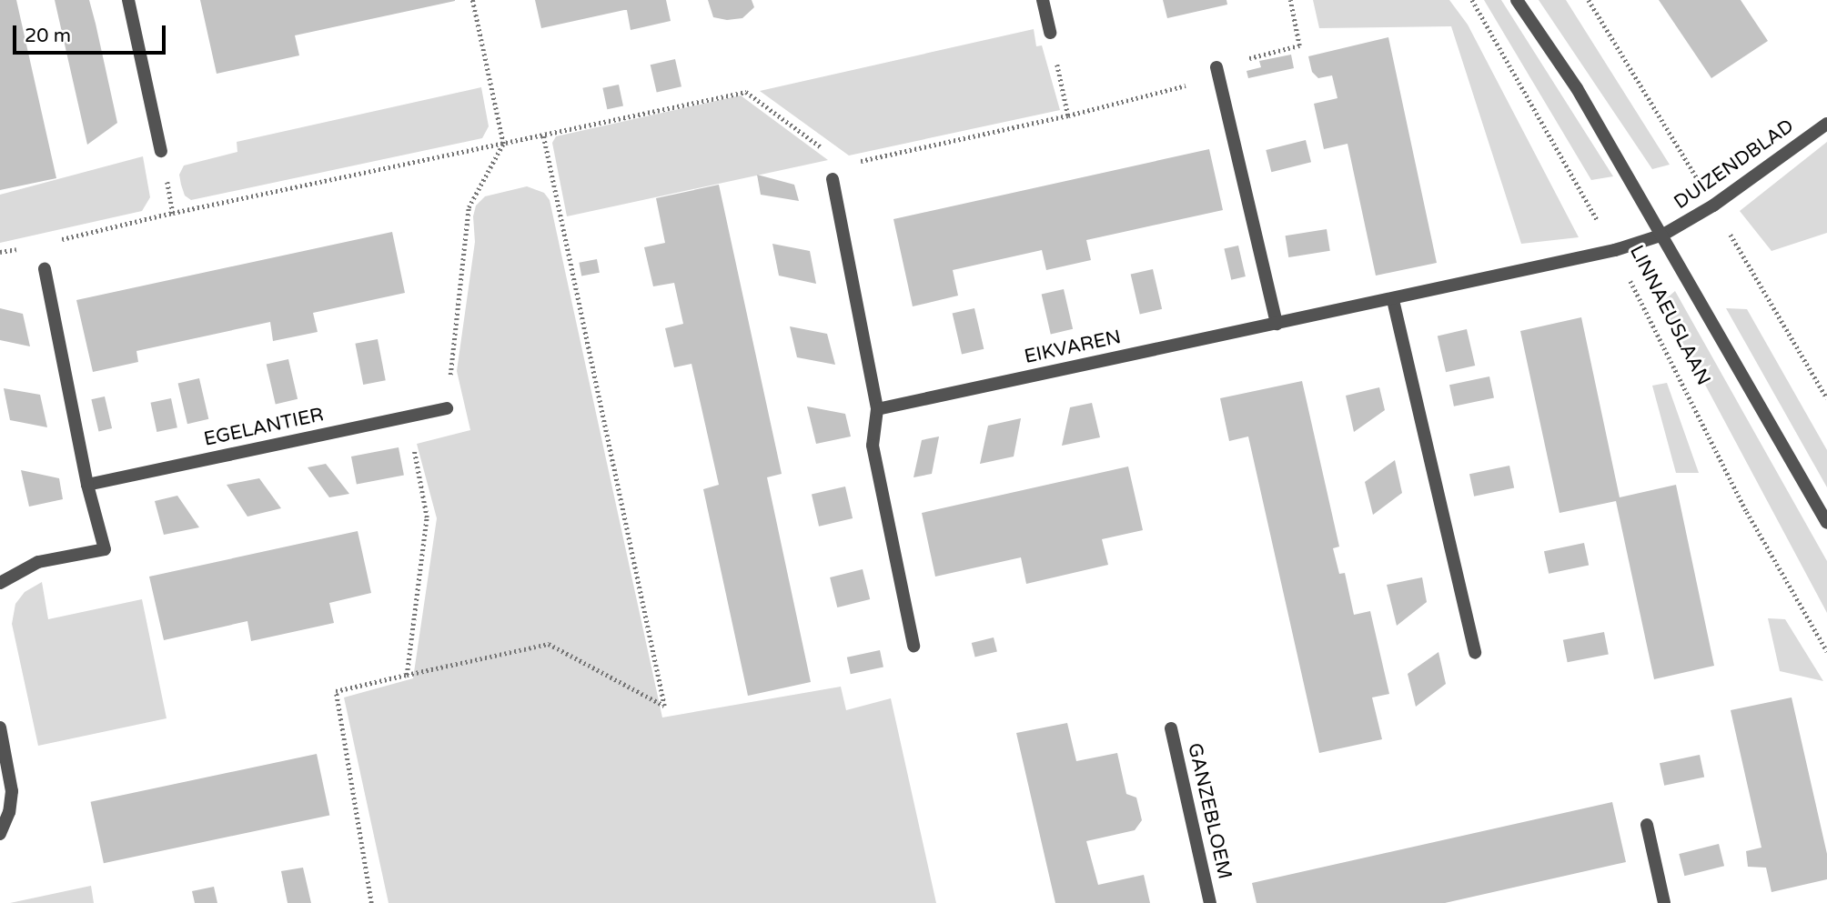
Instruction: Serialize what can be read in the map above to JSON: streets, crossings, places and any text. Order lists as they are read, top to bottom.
{
  "streets": {
    "street": [
      "DUIZENDBLAD",
      "LINNAEUSLAAN",
      "EIKVAREN",
      "EGELANTIER",
      "GANZEBLOEM"
    ]
  },
  "crossings": [
    ["DUIZENDBLAD", "LINNAEUSLAAN"],
    ["DUIZENDBLAD", "EIKVAREN"],
    ["LINNAEUSLAAN", "EIKVAREN"]
  ],
  "scale_bar": "20 m"
}
